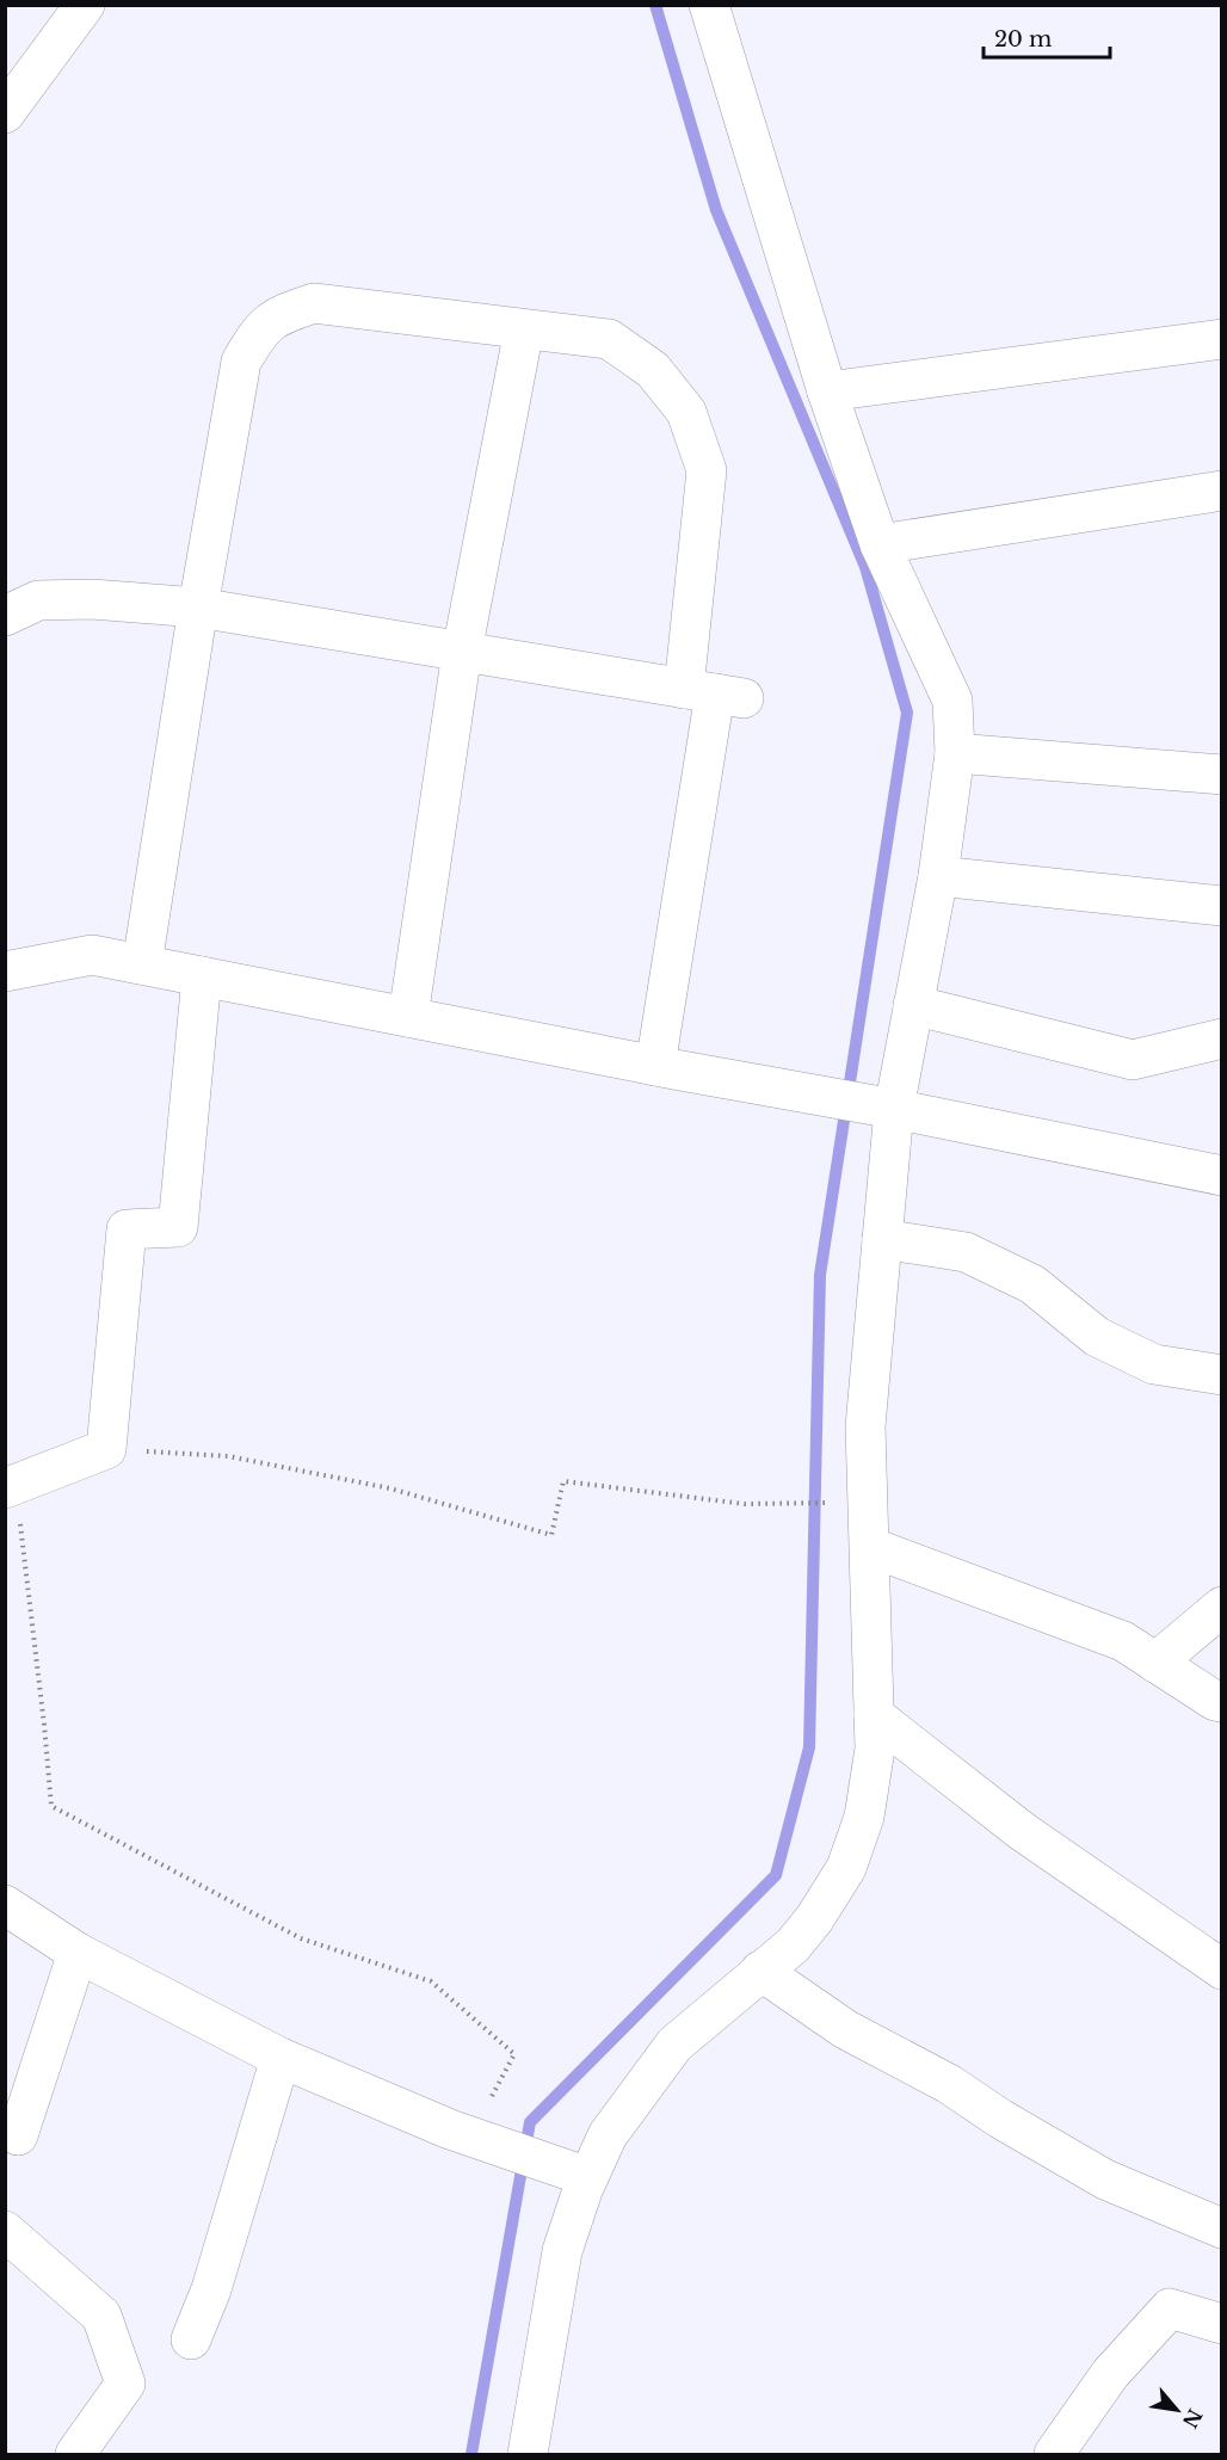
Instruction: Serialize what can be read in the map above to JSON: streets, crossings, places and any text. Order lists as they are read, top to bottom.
{
  "scale_bar": "20 m",
  "north": "bottom right"
}
